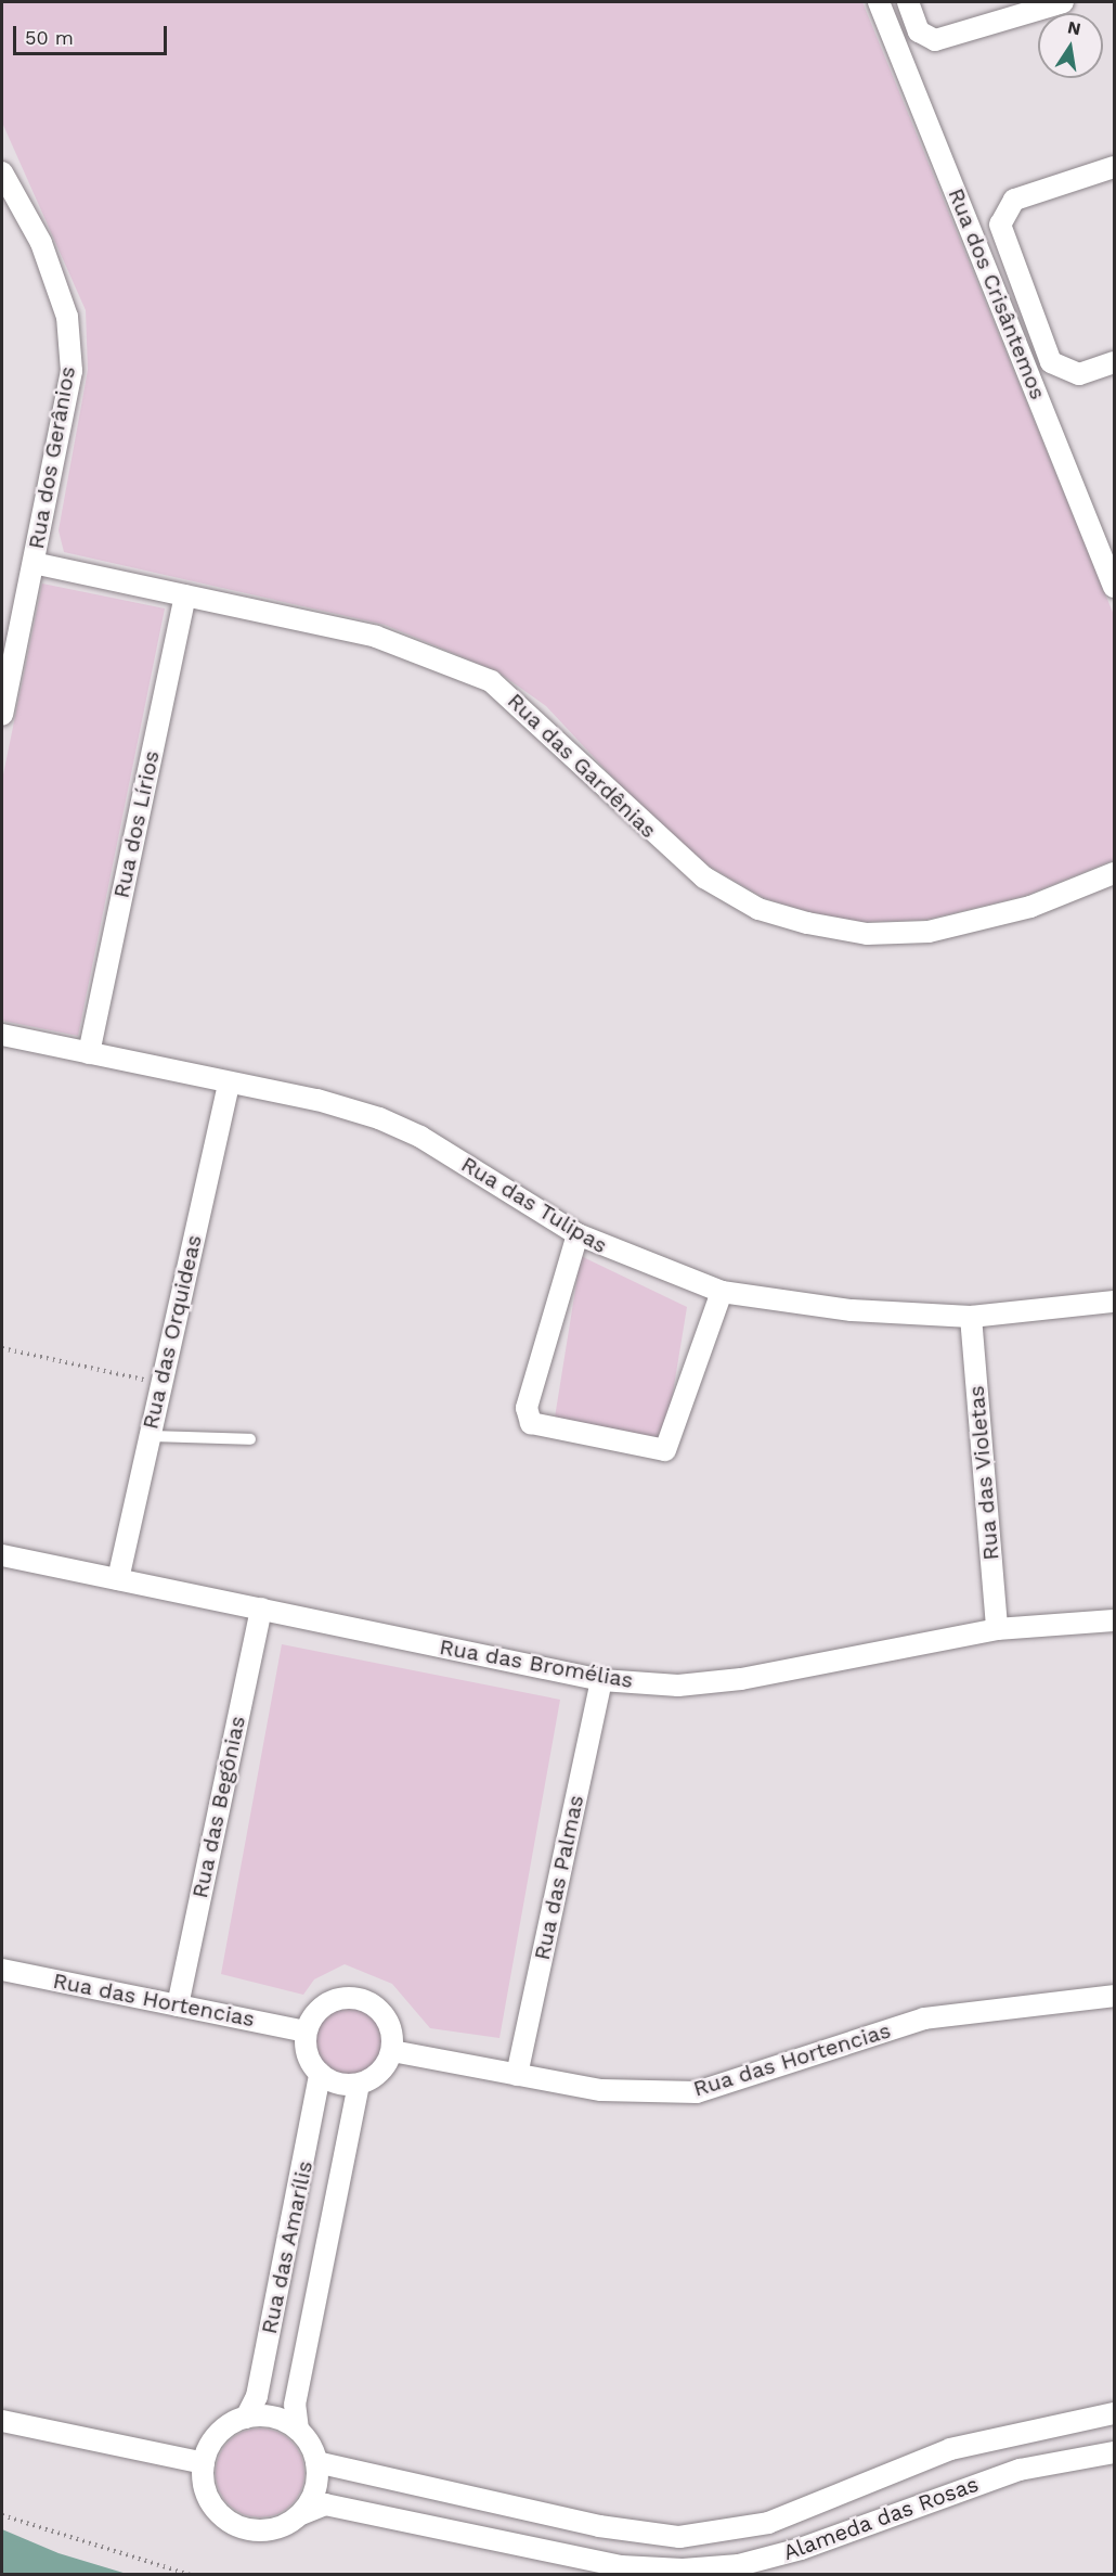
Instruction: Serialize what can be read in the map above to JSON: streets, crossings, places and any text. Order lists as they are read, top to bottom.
{
  "streets": {
    "street": [
      "Rua dos Crisântemos",
      "Rua dos Gerânios",
      "Rua das Gardênias",
      "Rua dos Lírios",
      "Rua das Tulipas",
      "Rua das Orquideas",
      "Rua das Violetas",
      "Rua das Bromélias",
      "Rua das Begônias",
      "Rua das Palmas",
      "Rua das Hortencias",
      "Rua das Amarílis",
      "Alameda das Rosas"
    ]
  },
  "crossings": [
    ["Rua dos Gerânios", "Rua das Gardênias"],
    ["Rua das Gardênias", "Rua dos Lírios"],
    ["Rua dos Lírios", "Rua das Tulipas"],
    ["Rua das Tulipas", "Rua das Orquideas"],
    ["Rua das Tulipas", "Rua das Violetas"],
    ["Rua das Orquideas", "Rua das Bromélias"],
    ["Rua das Violetas", "Rua das Bromélias"],
    ["Rua das Bromélias", "Rua das Begônias"],
    ["Rua das Bromélias", "Rua das Palmas"],
    ["Rua das Begônias", "Rua das Hortencias"],
    ["Rua das Palmas", "Rua das Hortencias"],
    ["Rua das Hortencias", "Rua das Amarílis"],
    ["Rua das Amarílis", "Alameda das Rosas"]
  ],
  "scale_bar": "50 m",
  "north": "top"
}
